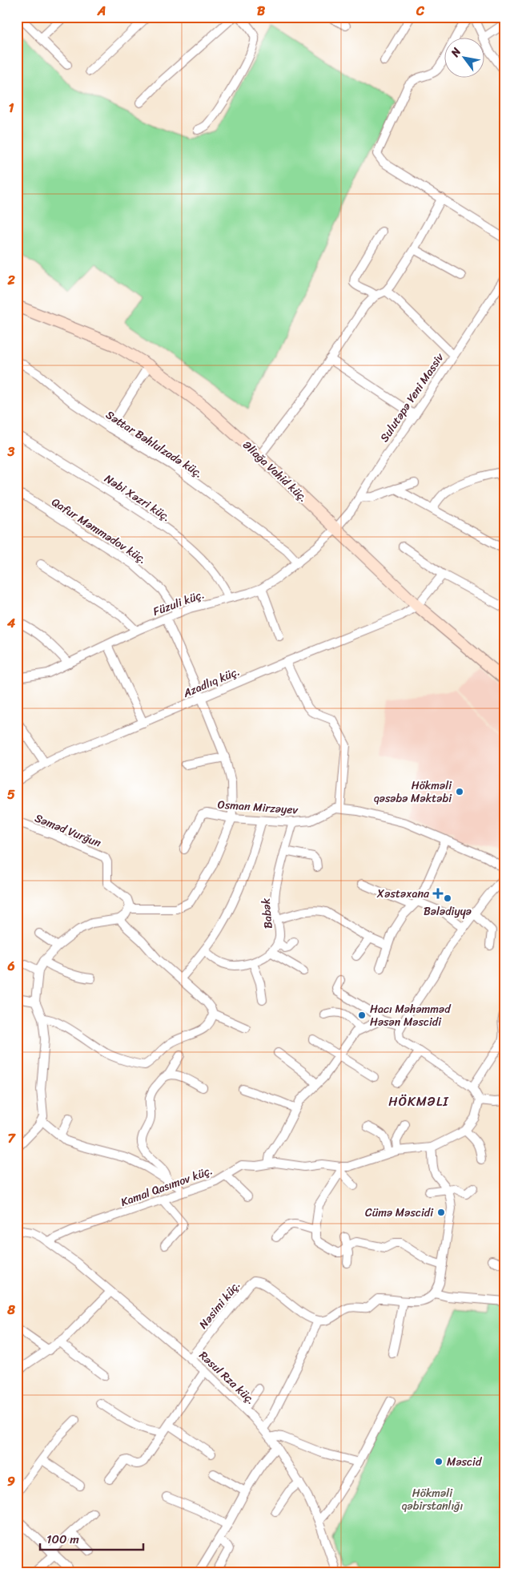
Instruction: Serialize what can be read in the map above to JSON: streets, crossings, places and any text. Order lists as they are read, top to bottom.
{
  "streets": {
    "street": [
      "Sulutəpə Yeni Massiv",
      "Səttar Bəhlulzadə küç.",
      "Əliağa Vahid küç.",
      "Nəbi Xəzri küç.",
      "Qafur Məmmədov küç.",
      "Füzuli küç.",
      "Azadlıq küç.",
      "Osman Mirzəyev",
      "Səməd Vurğun",
      "Babək",
      "Kamal Qasımov küç.",
      "Nəsimi küç.",
      "Rəsul Rza küç."
    ]
  },
  "crossings": [
    ["Sulutəpə Yeni Massiv", "Əliağa Vahid küç."],
    ["Sulutəpə Yeni Massiv", "Füzuli küç."],
    ["Səttar Bəhlulzadə küç.", "Füzuli küç."],
    ["Əliağa Vahid küç.", "Füzuli küç."],
    ["Əliağa Vahid küç.", "Azadlıq küç."],
    ["Nəbi Xəzri küç.", "Füzuli küç."],
    ["Qafur Məmmədov küç.", "Füzuli küç."],
    ["Osman Mirzəyev", "Babək"],
    ["Kamal Qasımov küç.", "Rəsul Rza küç."],
    ["Nəsimi küç.", "Rəsul Rza küç."]
  ],
  "districts": ["HÖKMƏLI"],
  "parks": ["Hökməli qəbirstanlığı"],
  "places": {
    "other": [
      "Hökməli qəsəbə Məktəbi",
      "Bələdiyyə",
      "Hacı Məhəmməd Həsən Məscidi",
      "Cümə Məscidi",
      "Məscid"
    ],
    "health": ["Xəstəxana"]
  },
  "scale_bar": "100 m",
  "north": "top left",
  "grid": {
    "columns": ["A", "B", "C"],
    "rows": [
      "1",
      "2",
      "3",
      "4",
      "5",
      "6",
      "7",
      "8",
      "9"
    ]
  }
}
